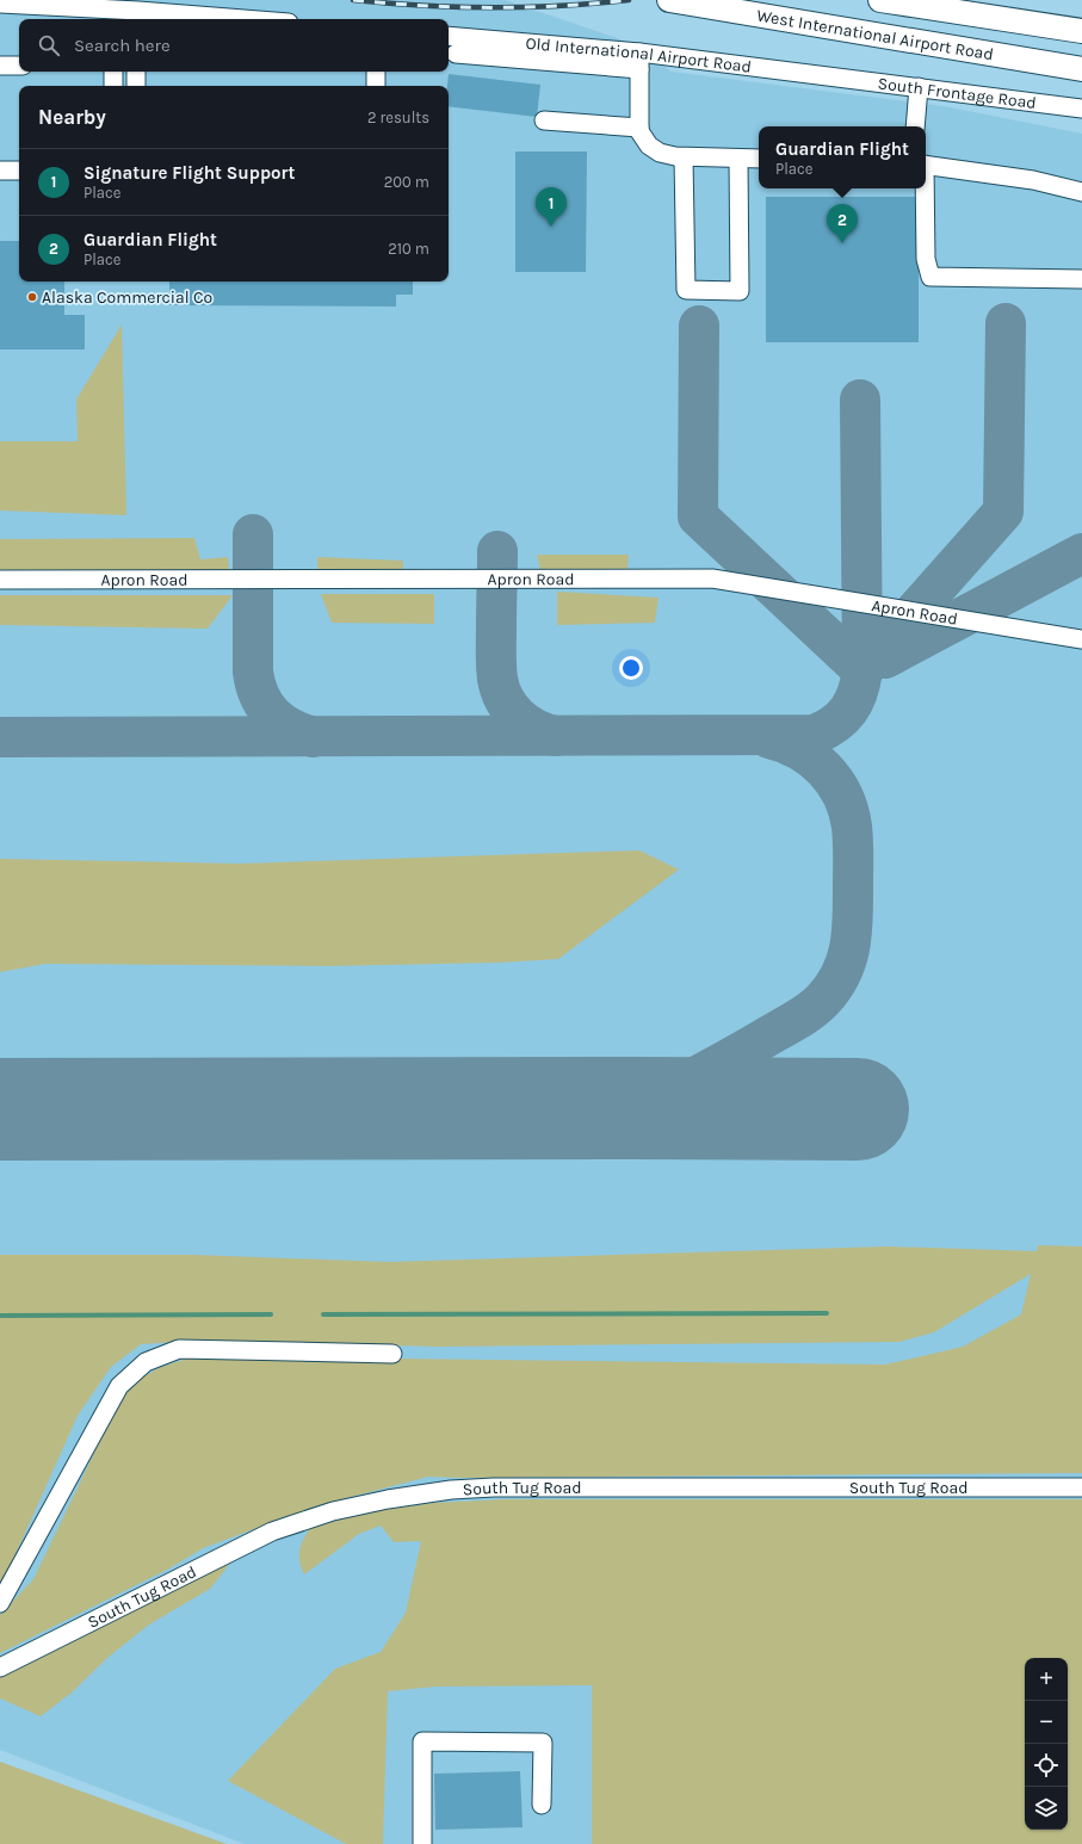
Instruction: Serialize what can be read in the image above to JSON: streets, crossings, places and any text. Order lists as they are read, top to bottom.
{
  "streets": {
    "main road": ["West International Airport Road"],
    "street": [
      "Old International Airport Road",
      "South Frontage Road",
      "Apron Road",
      "South Tug Road"
    ]
  },
  "crossings": [
    ["Old International Airport Road", "South Frontage Road"]
  ],
  "places": ["Alaska Commercial Co"],
  "page": {
    "search": "Search here",
    "heading": ["Nearby", "2 results"],
    "popup": ["Guardian Flight", "Place"],
    "list": [
      {
        "mark": "1",
        "name": "Signature Flight Support",
        "note": "Place",
        "value": "200 m"
      },
      {
        "mark": "2",
        "name": "Guardian Flight",
        "note": "Place",
        "value": "210 m"
      }
    ],
    "pins": ["1", "2"],
    "map_buttons": ["+", "−"]
  }
}
